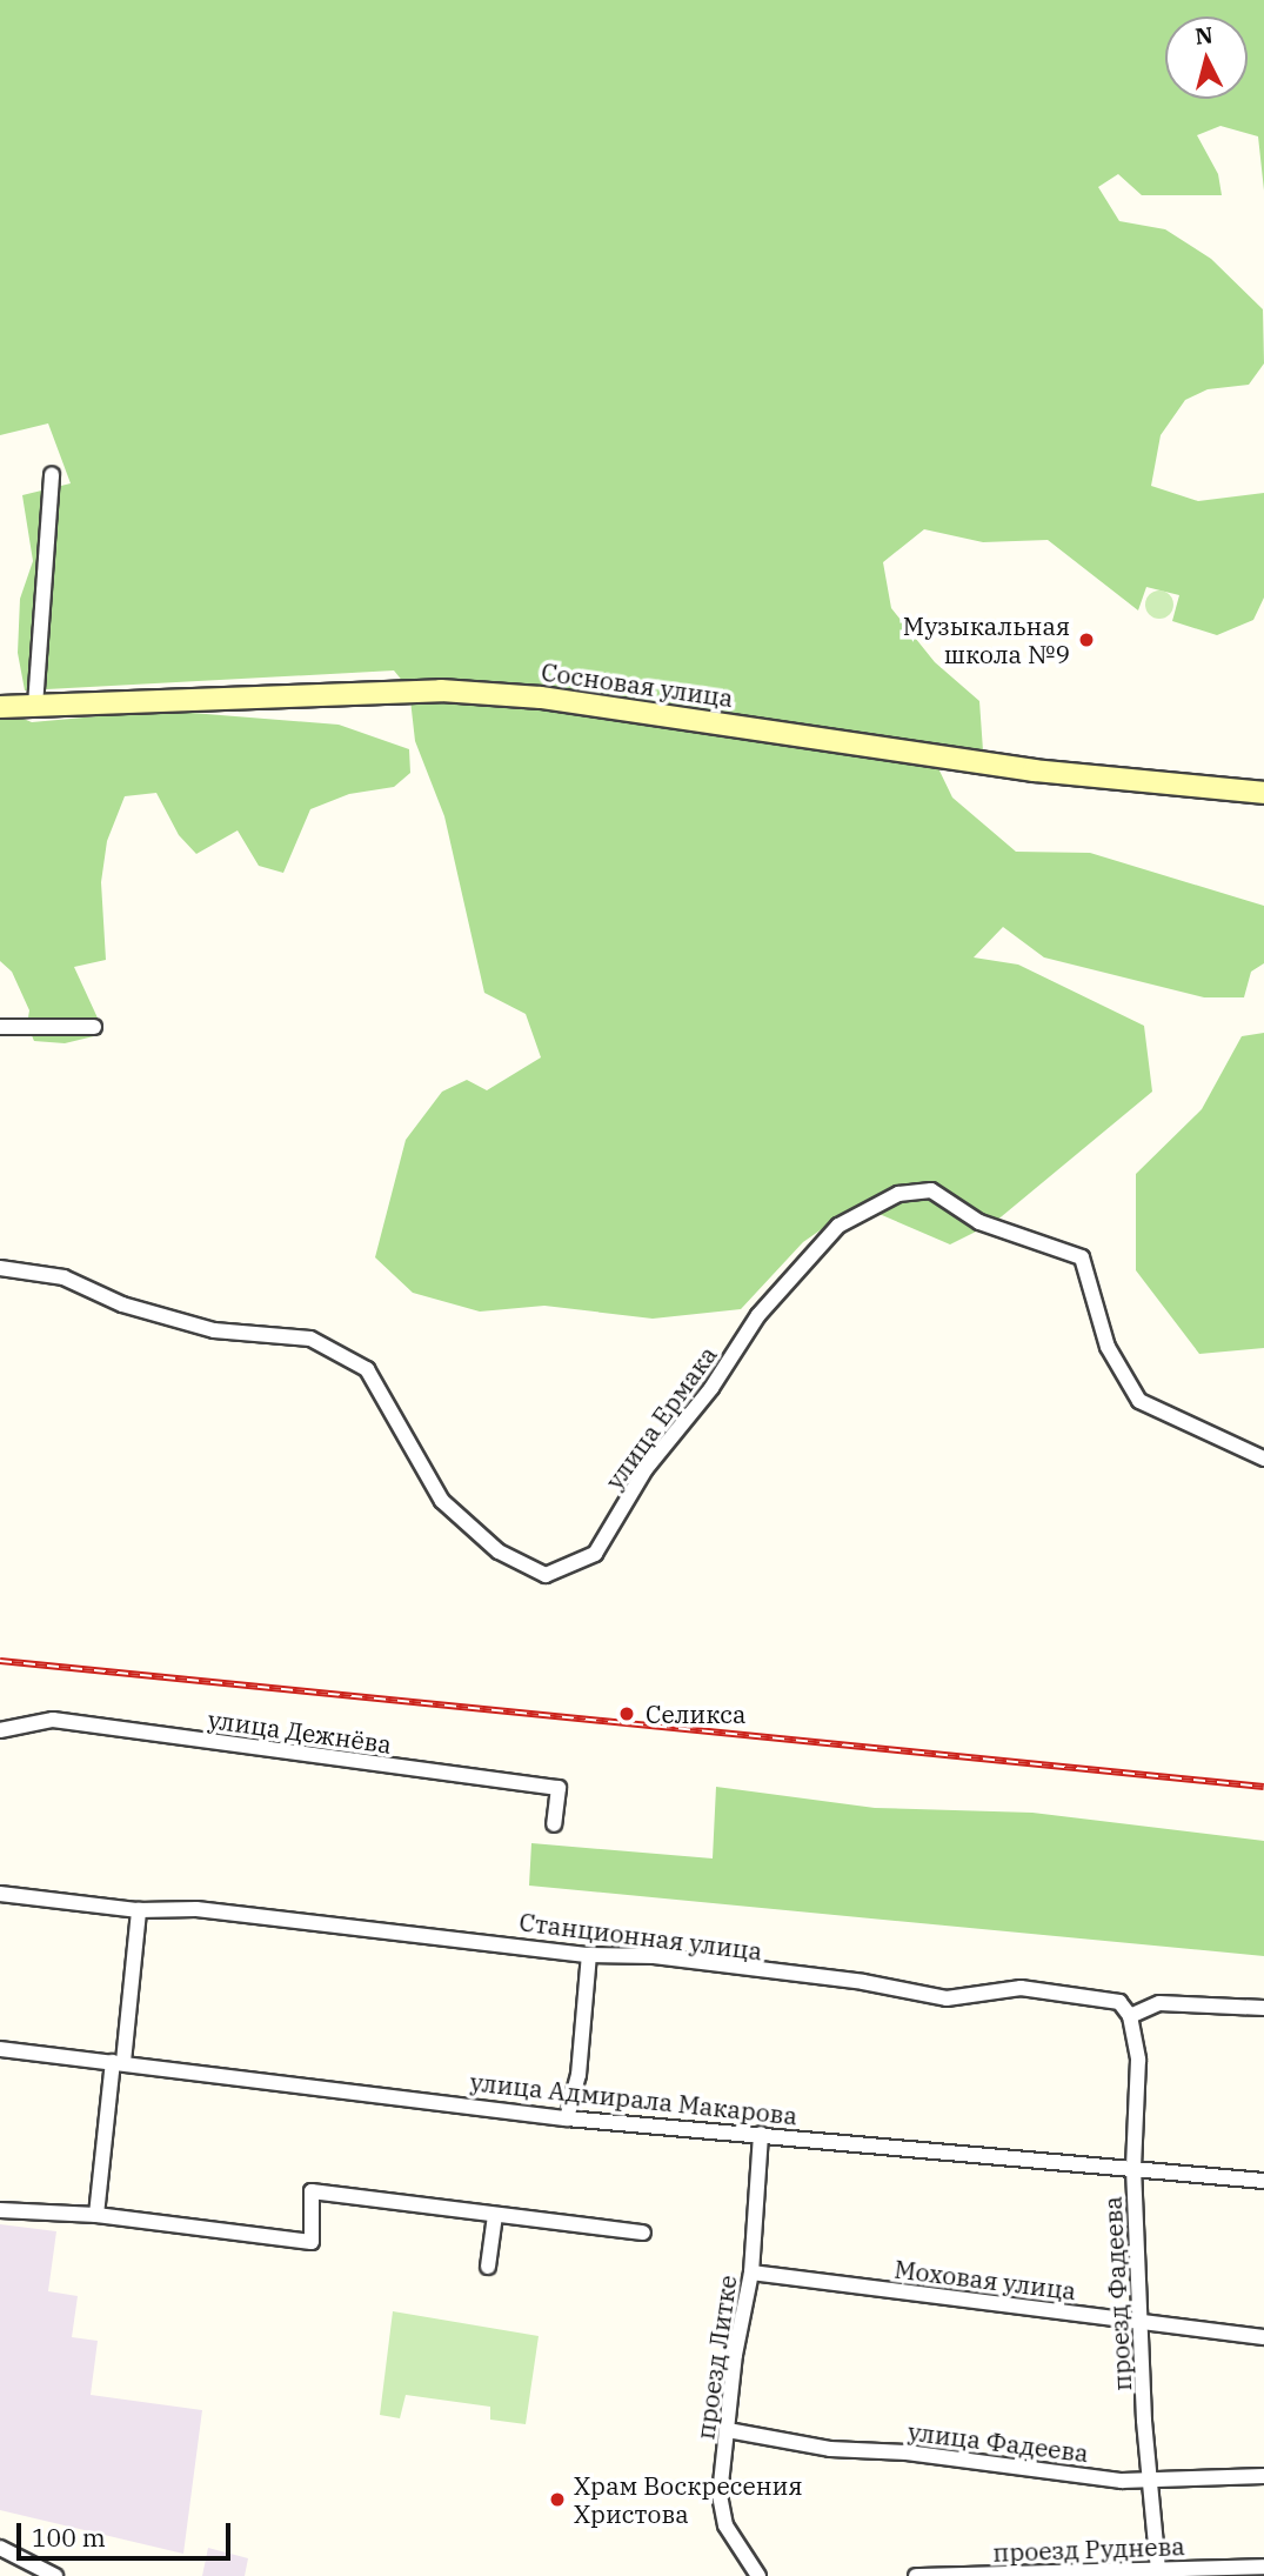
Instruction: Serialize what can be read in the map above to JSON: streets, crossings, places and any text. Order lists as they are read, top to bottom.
{
  "streets": {
    "street": [
      "Сосновая улица",
      "улица Ермака",
      "улица Дежнёва",
      "Станционная улица",
      "улица Адмирала Макарова",
      "Моховая улица",
      "проезд Фадеева",
      "проезд Литке",
      "улица Фадеева",
      "проезд Руднева"
    ]
  },
  "crossings": [
    ["Станционная улица", "проезд Фадеева"],
    ["улица Адмирала Макарова", "проезд Фадеева"],
    ["улица Адмирала Макарова", "проезд Литке"],
    ["Моховая улица", "проезд Фадеева"],
    ["Моховая улица", "проезд Литке"],
    ["проезд Фадеева", "улица Фадеева"],
    ["проезд Фадеева", "проезд Руднева"],
    ["проезд Литке", "улица Фадеева"]
  ],
  "places": ["Музыкальная школа №9", "Селикса", "Храм Воскресения Христова"],
  "scale_bar": "100 m",
  "north": "top"
}
